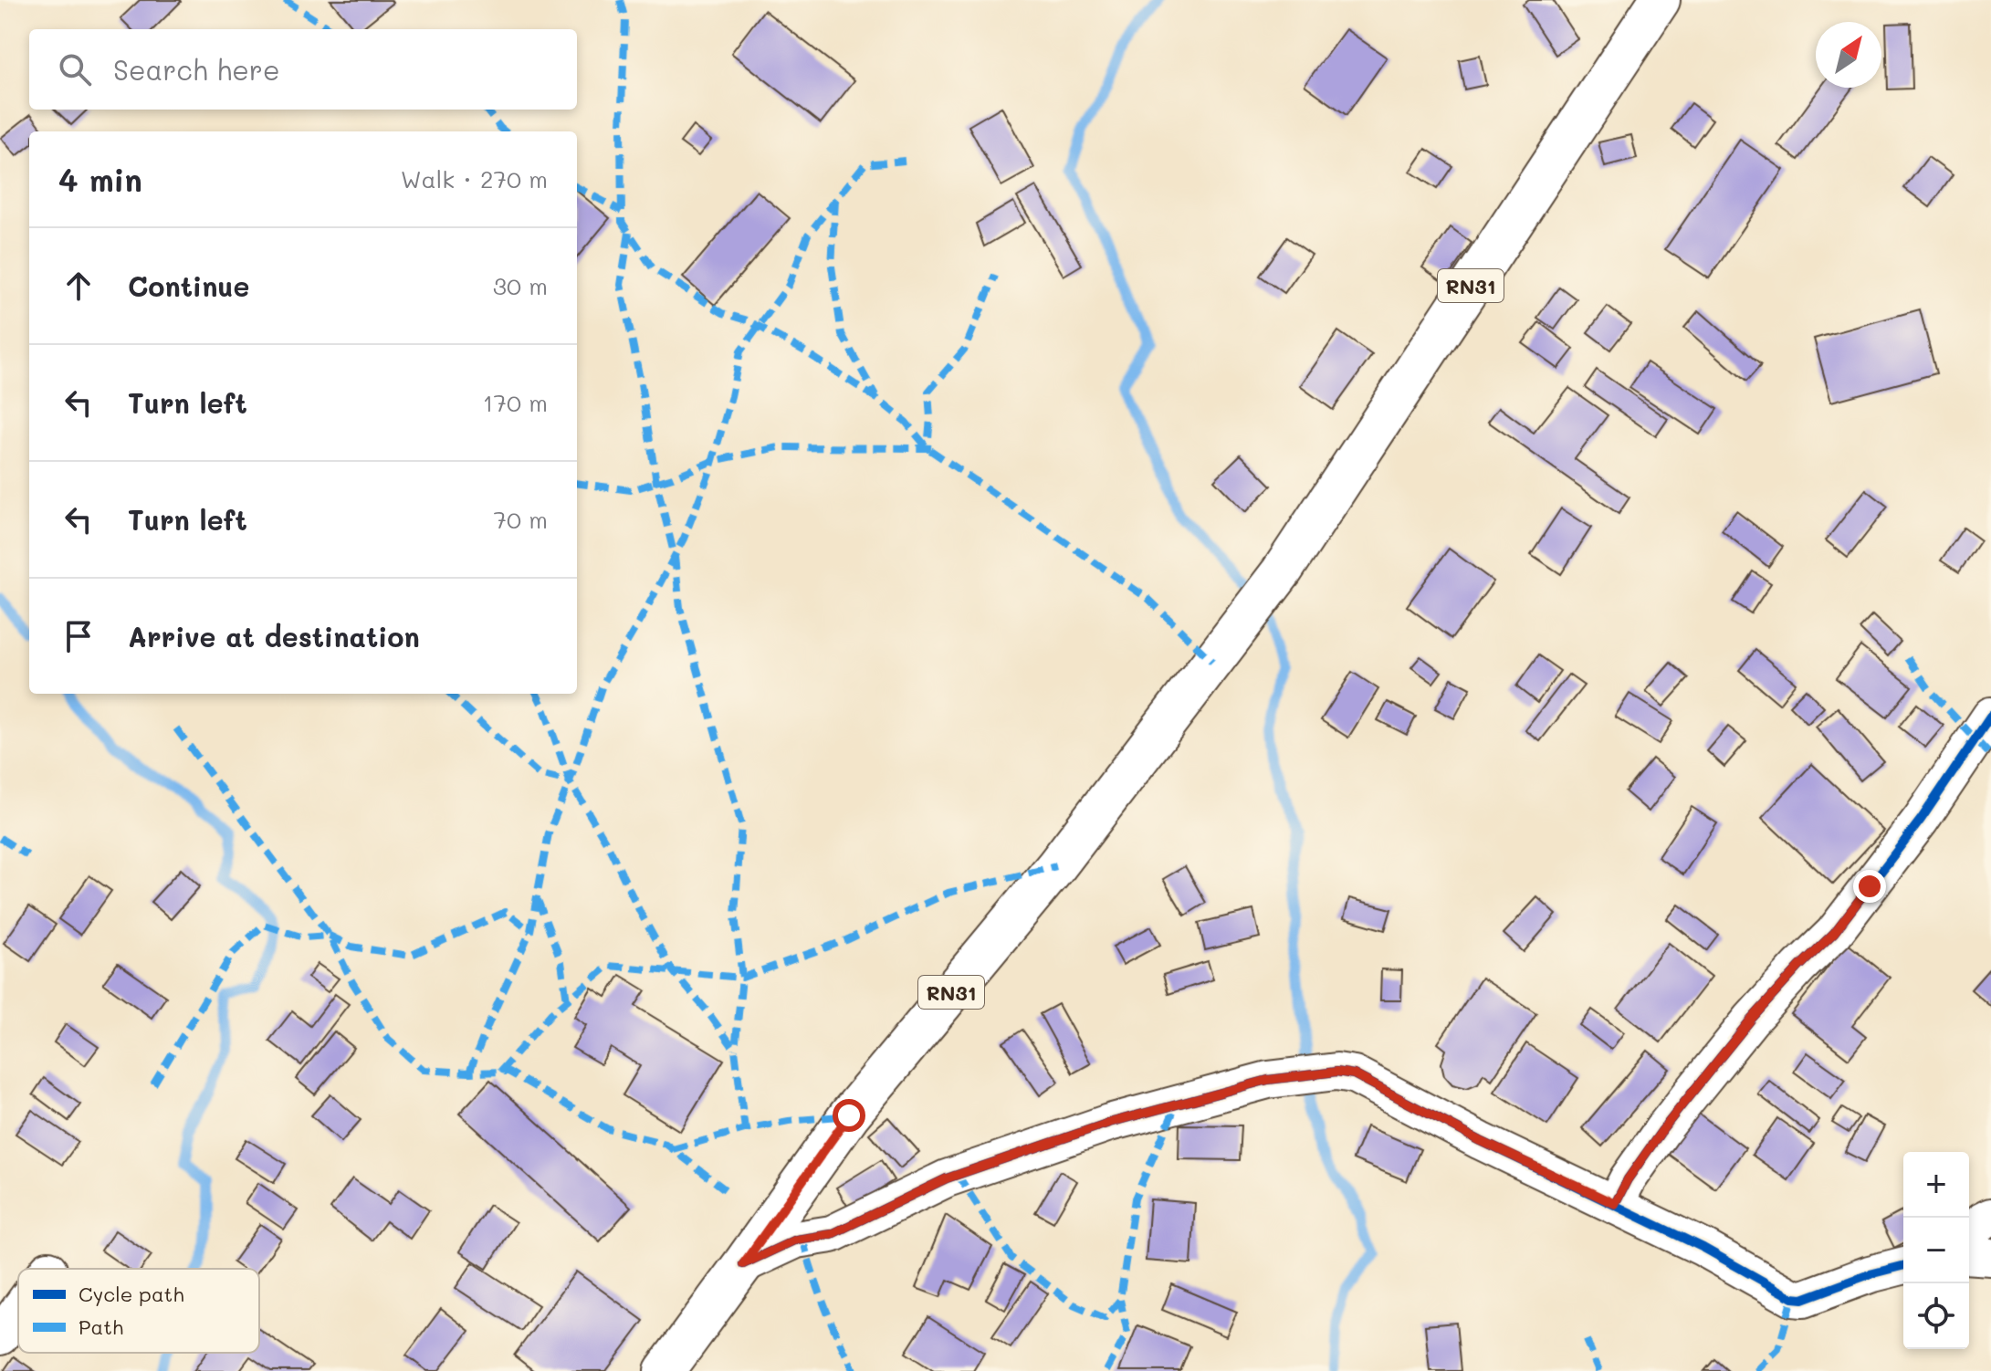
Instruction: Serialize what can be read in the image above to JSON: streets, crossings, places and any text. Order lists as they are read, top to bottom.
{
  "streets": {
    "main road": ["RN31"]
  },
  "legend": ["Cycle path", "Path"],
  "north": "top right",
  "page": {
    "search": "Search here",
    "heading": ["4 min", "Walk · 270 m"],
    "list": [
      ["Continue", "30 m"],
      ["Turn left", "170 m"],
      ["Turn left", "70 m"],
      "Arrive at destination"
    ],
    "map_buttons": ["+", "−"]
  }
}
